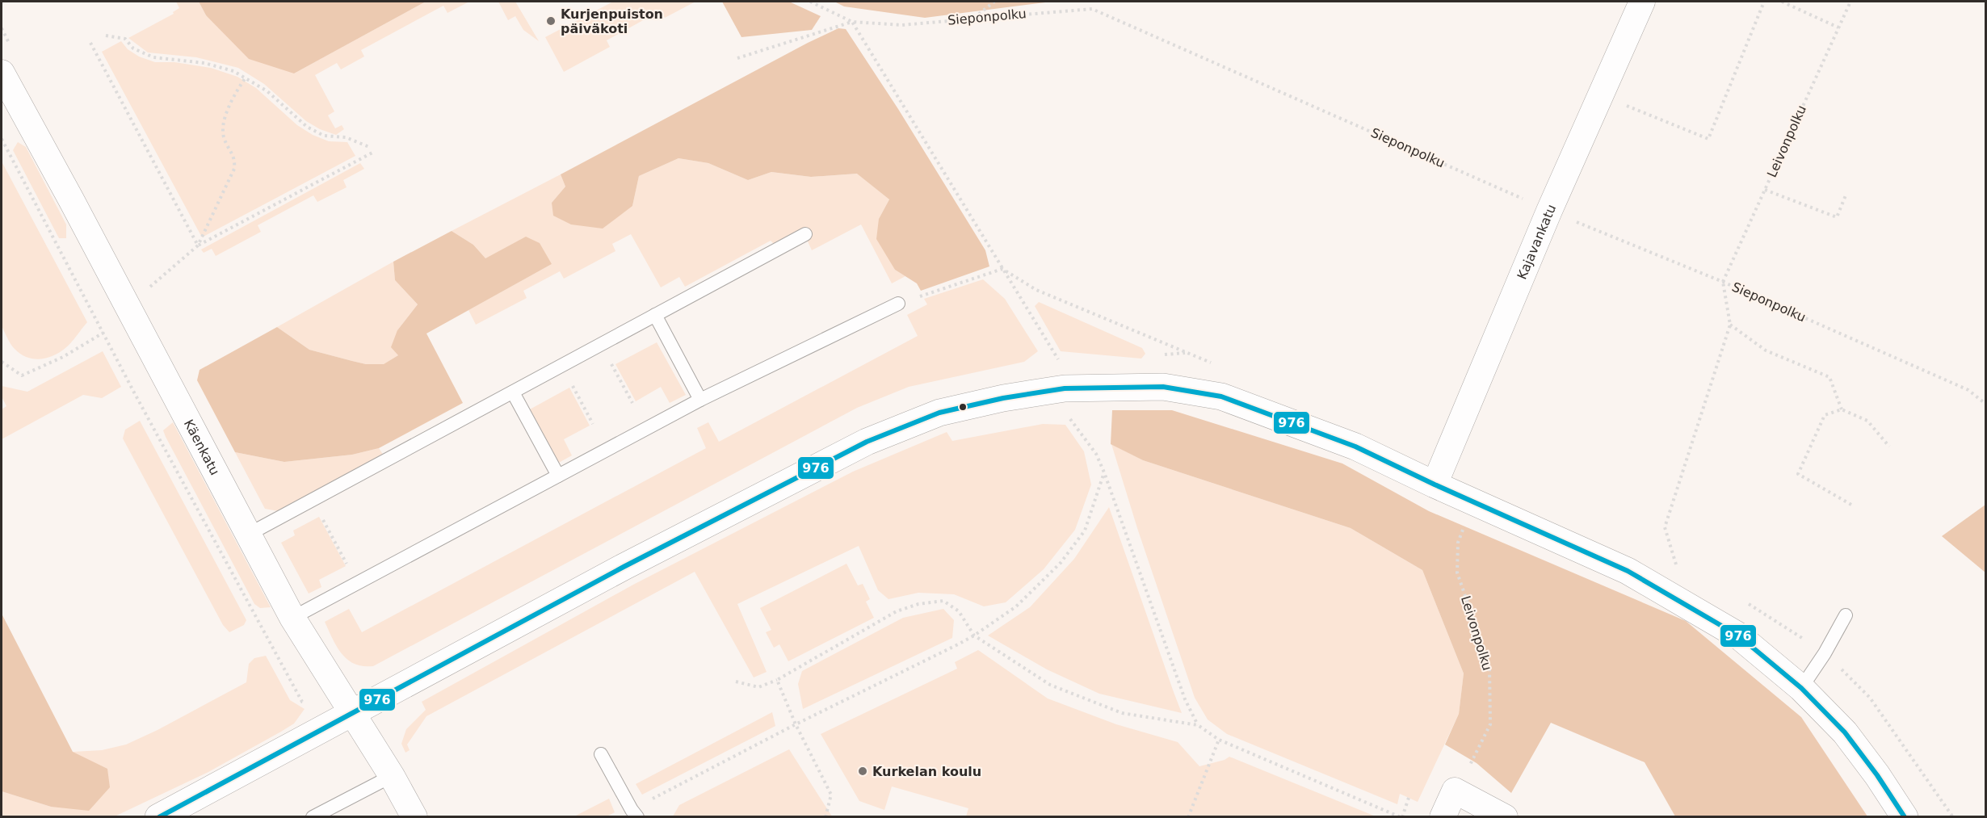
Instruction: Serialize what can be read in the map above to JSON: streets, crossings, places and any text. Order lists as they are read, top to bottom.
{
  "streets": {
    "street": ["Kajavankatu", "Käenkatu"],
    "path": ["Sieponpolku", "Leivonpolku"]
  },
  "crossings": [
    ["Sieponpolku", "Leivonpolku"],
    ["Sieponpolku", "Kajavankatu"]
  ],
  "places": ["Kurjenpuiston päiväkoti", "Kurkelan koulu"],
  "lines": ["transit line 976"]
}
